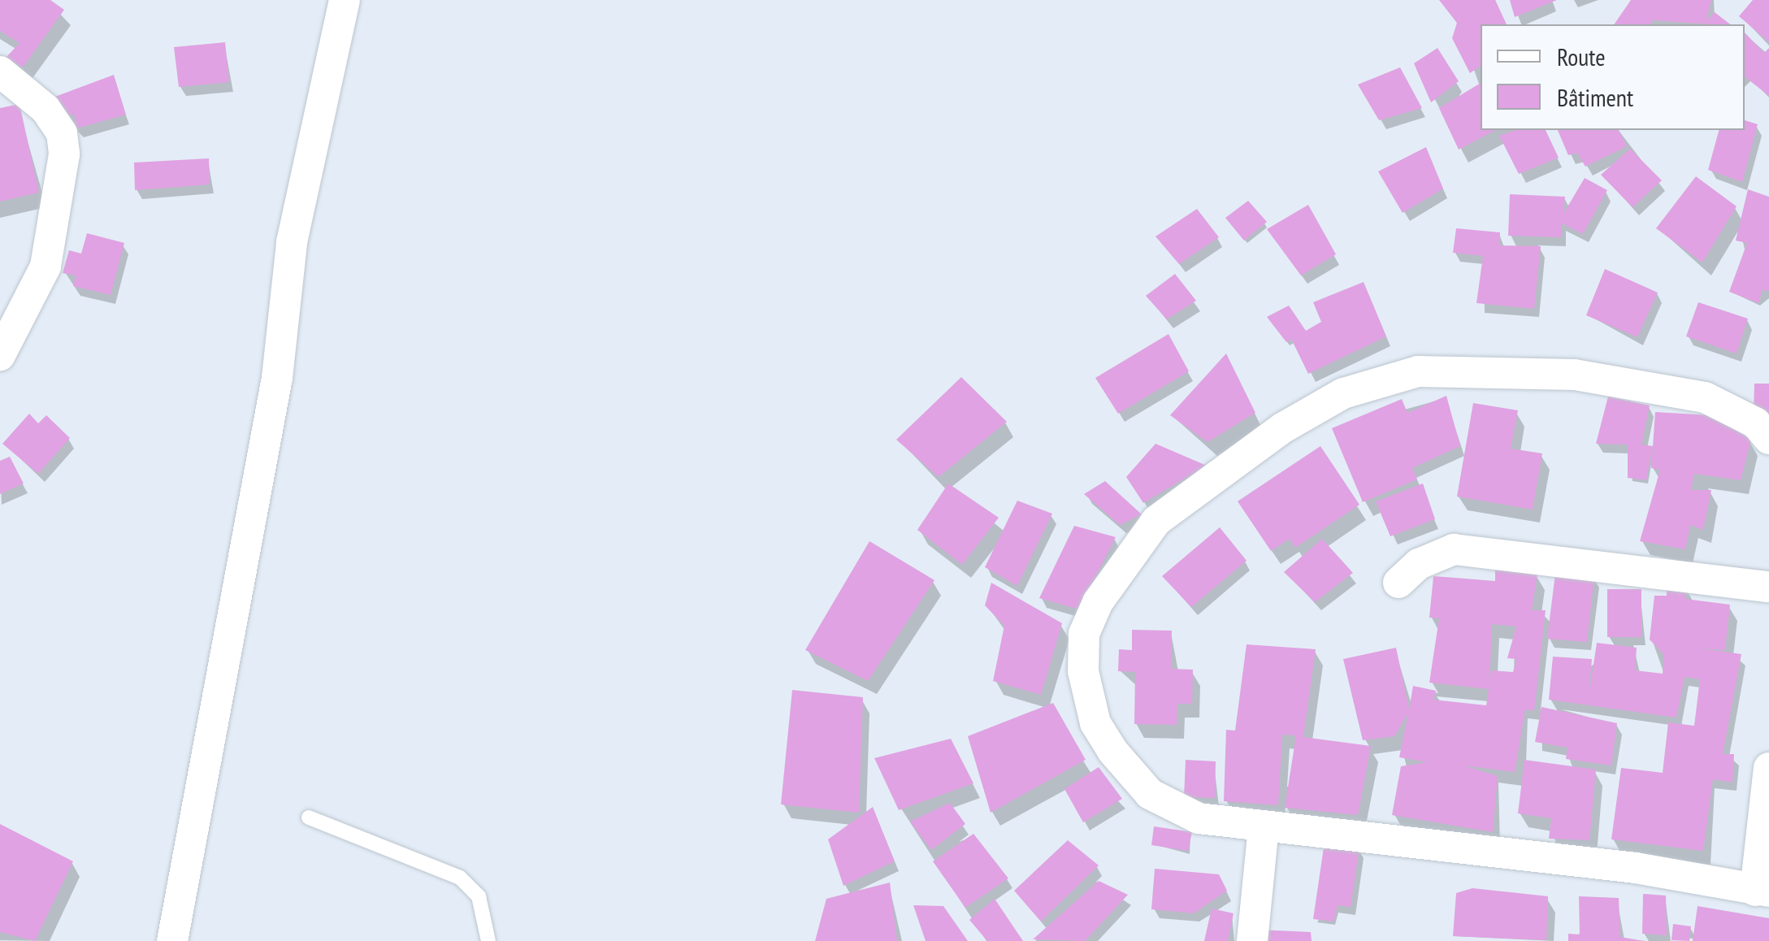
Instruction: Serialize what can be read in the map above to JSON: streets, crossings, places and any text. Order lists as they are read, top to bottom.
{
  "legend": ["Route", "Bâtiment"]
}
